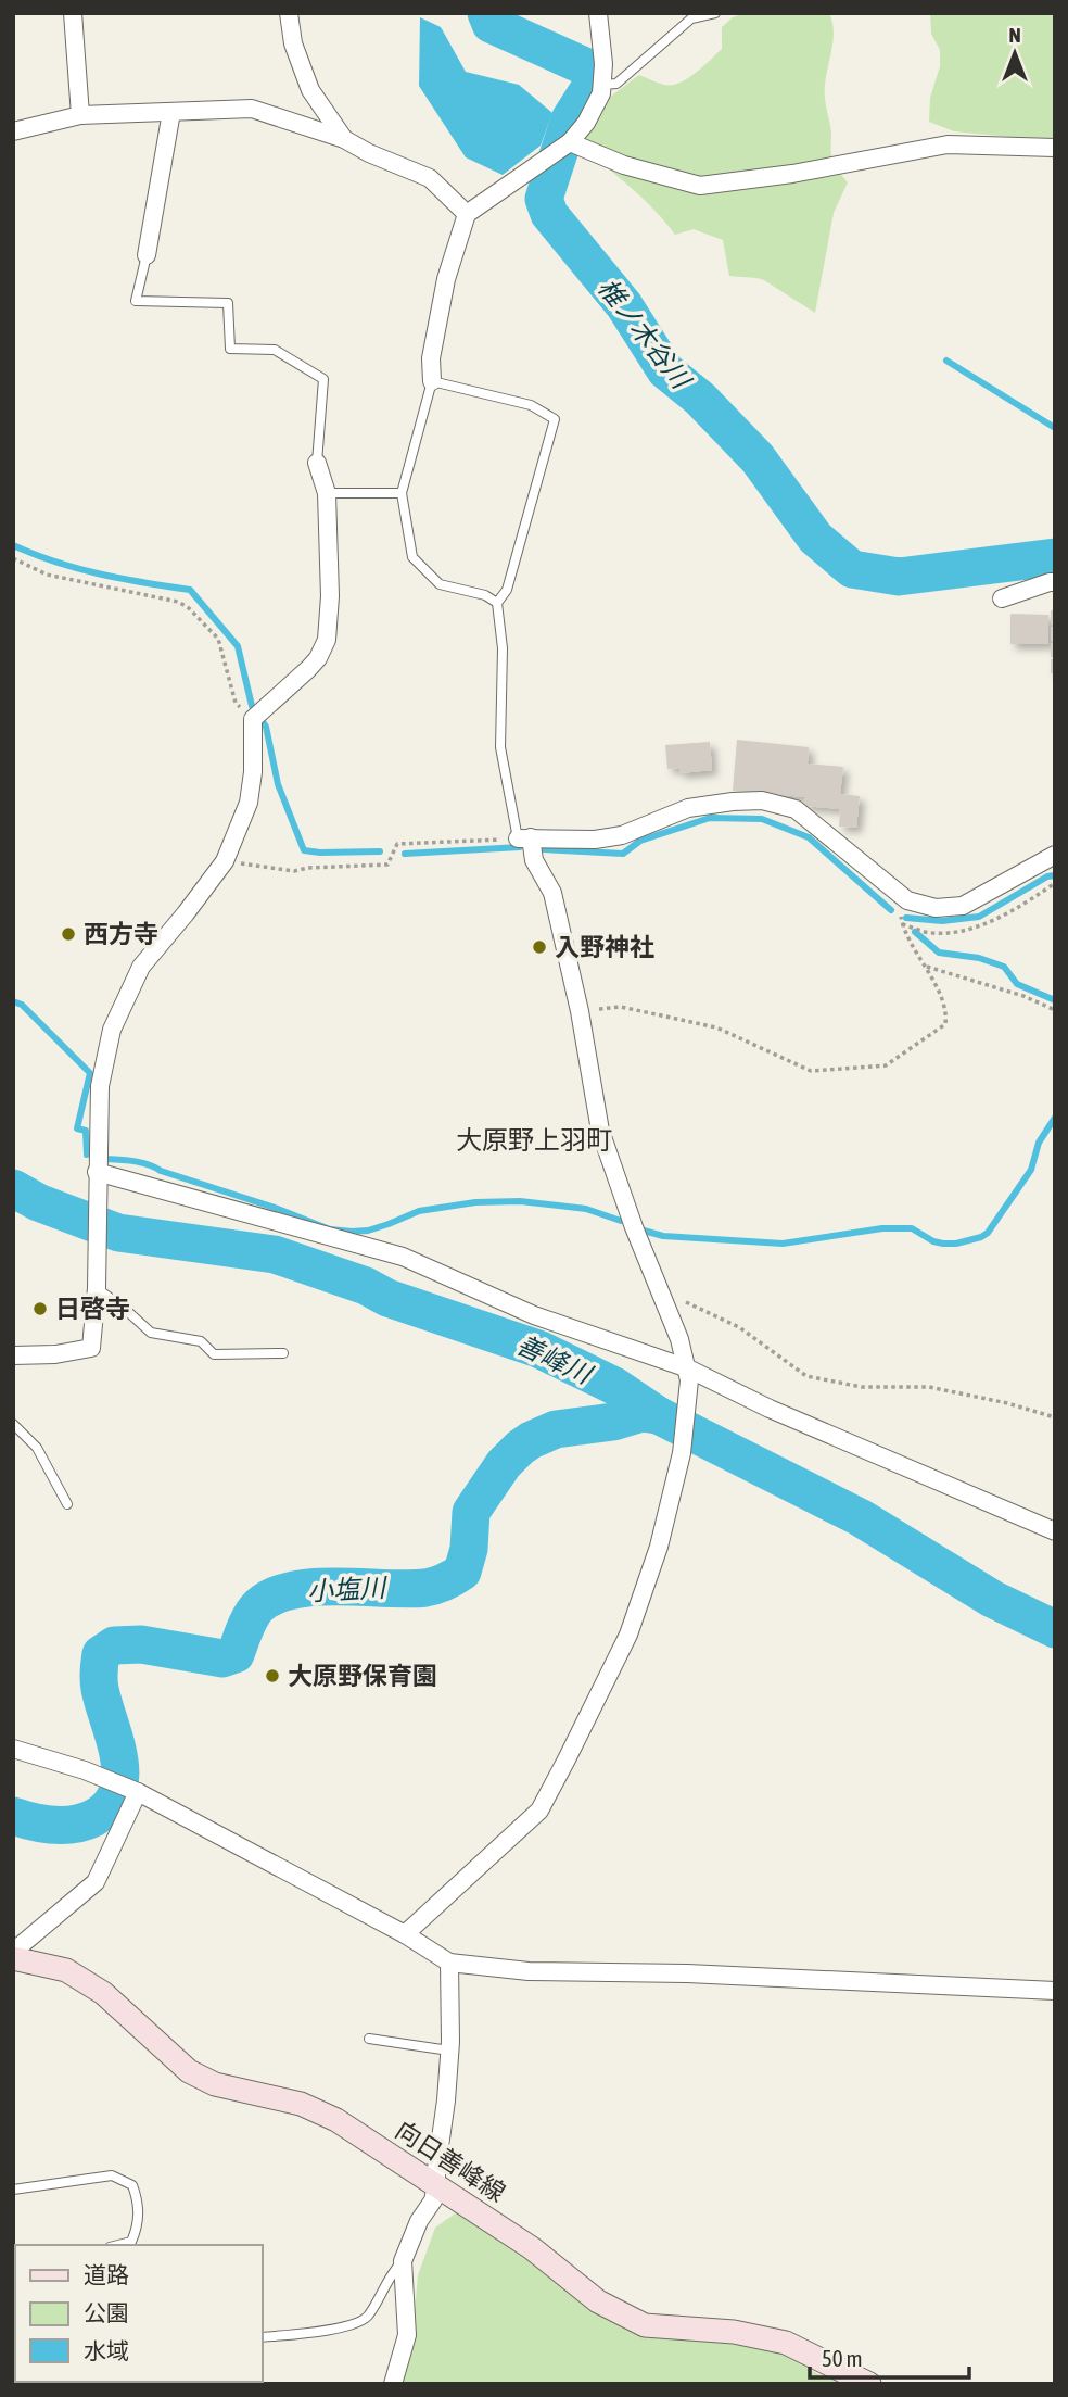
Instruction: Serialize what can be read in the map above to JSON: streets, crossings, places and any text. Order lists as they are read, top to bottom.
{
  "streets": {
    "main road": ["向日善峰線"]
  },
  "districts": ["大原野上羽町"],
  "water": ["椎ノ木谷川", "善峰川", "小塩川"],
  "places": [
    "西方寺",
    "入野神社",
    "日啓寺",
    "大原野保育園"
  ],
  "legend": ["道路", "公園", "水域"],
  "scale_bar": "50 m",
  "north": "top"
}
